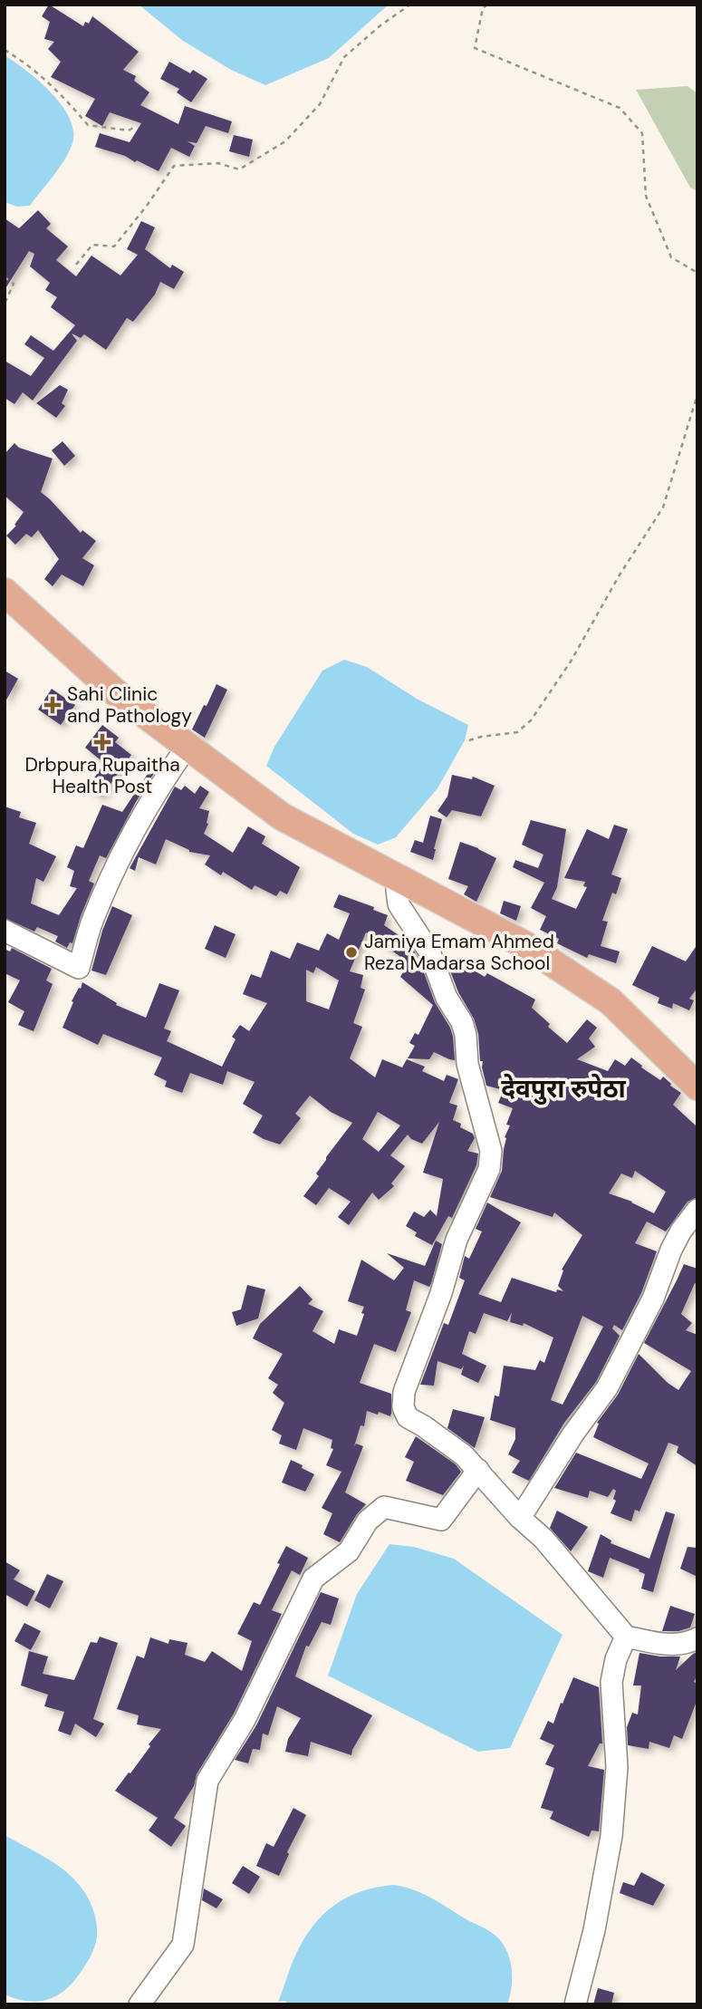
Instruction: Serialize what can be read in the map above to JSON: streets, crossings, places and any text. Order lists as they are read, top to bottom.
{
  "districts": ["देवपुरा रुपेठा"],
  "places": {
    "health": ["Sahi Clinic and Pathology", "Drbpura Rupaitha Health Post"],
    "other": ["Jamiya Emam Ahmed Reza Madarsa School"]
  }
}
